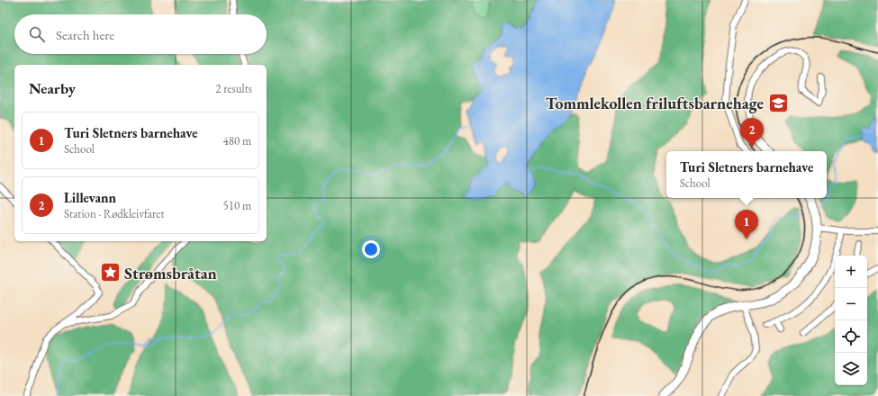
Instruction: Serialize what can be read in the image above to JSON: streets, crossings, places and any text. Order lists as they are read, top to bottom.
{
  "places": {
    "school or university": ["Tommlekollen friluftsbarnehage"],
    "place": ["Strømsbråtan"]
  },
  "page": {
    "search": "Search here",
    "heading": ["Nearby", "2 results"],
    "list": [
      {
        "mark": "1",
        "name": "Turi Sletners barnehave",
        "note": "School",
        "value": "480 m"
      },
      {
        "mark": "2",
        "name": "Lillevann",
        "note": "Station · Rødkleivfaret",
        "value": "510 m"
      }
    ],
    "pins": ["2", "1"],
    "popup": ["Turi Sletners barnehave", "School"],
    "map_buttons": ["+", "−"]
  }
}
